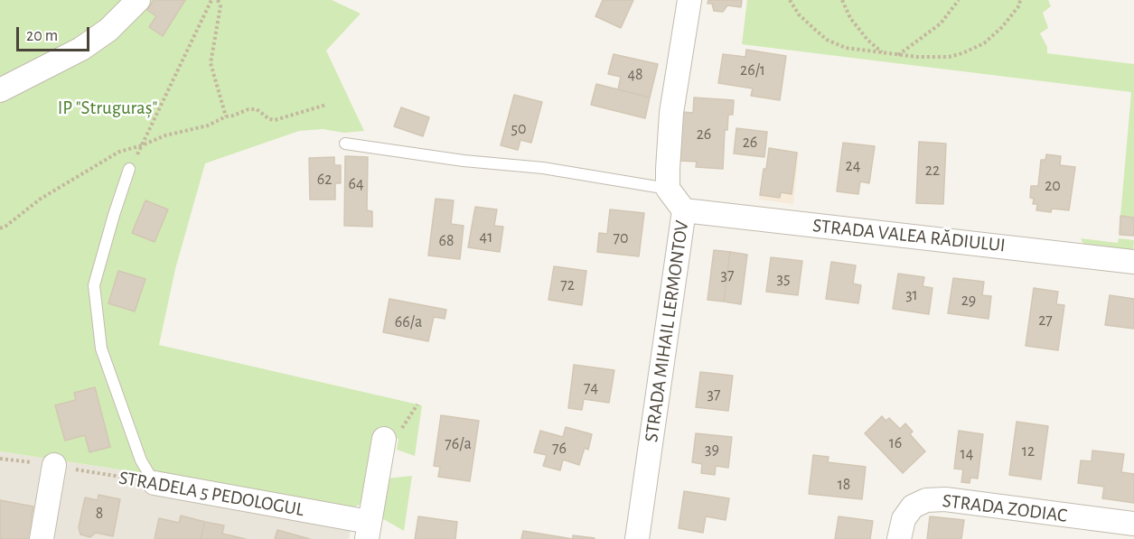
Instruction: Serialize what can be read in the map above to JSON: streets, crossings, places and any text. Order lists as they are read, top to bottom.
{
  "streets": {
    "street": [
      "STRADA VALEA RĂDIULUI",
      "STRADA MIHAIL LERMONTOV",
      "STRADELA 5 PEDOLOGUL",
      "STRADA ZODIAC"
    ]
  },
  "crossings": [
    ["STRADA VALEA RĂDIULUI", "STRADA MIHAIL LERMONTOV"]
  ],
  "parks": ["IP \"Struguraș\""],
  "house_numbers": [
    "26/1",
    "48",
    "50",
    "26",
    "26",
    "24",
    "22",
    "62",
    "64",
    "20",
    "41",
    "70",
    "68",
    "37",
    "35",
    "72",
    "31",
    "29",
    "27",
    "66/a",
    "74",
    "37",
    "16",
    "76/a",
    "76",
    "39",
    "12",
    "14",
    "18",
    "8"
  ],
  "scale_bar": "20 m"
}
